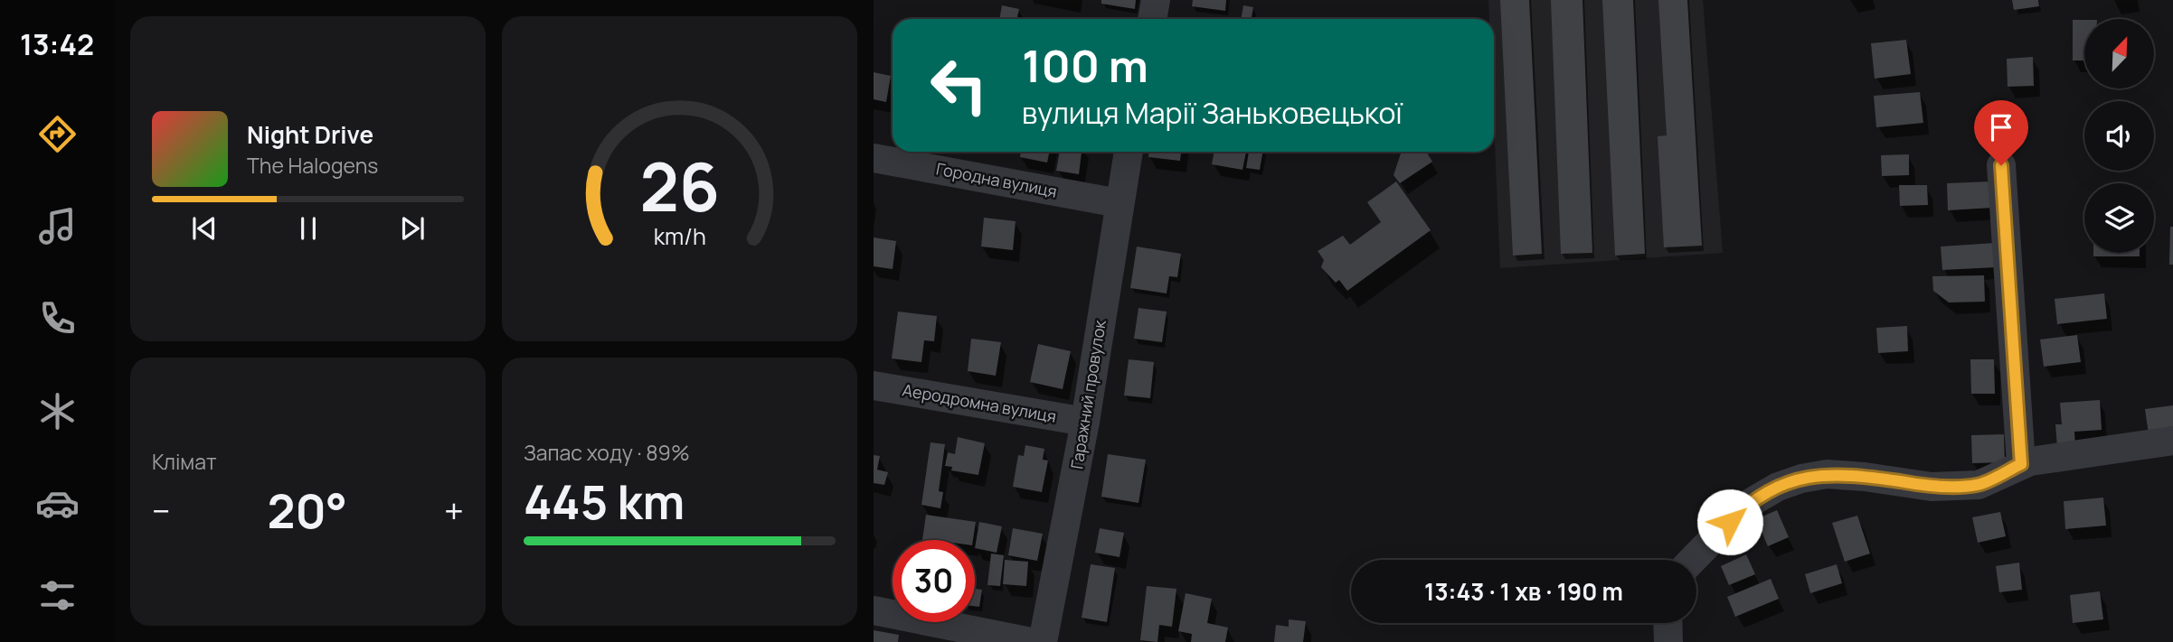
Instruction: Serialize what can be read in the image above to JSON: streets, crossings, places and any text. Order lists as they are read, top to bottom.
{
  "streets": {
    "street": ["Городна вулиця", "Гаражний провулок", "Аеродромна вулиця"]
  },
  "crossings": [
    ["Городна вулиця", "Гаражний провулок"],
    ["Гаражний провулок", "Аеродромна вулиця"]
  ],
  "north": "top right",
  "page": {
    "tabs": "13:42",
    "turn": ["100 m", "вулиця Марії Заньковецької"],
    "song": ["Night Drive", "The Halogens"],
    "tile": [
      "Клімат",
      ["Запас ходу · 89%", "445 km"]
    ],
    "heat": ["−", "20°", "+"],
    "limit": "30",
    "trip": "13:43 · 1 хв · 190 m",
    "gauge": ["26", "km/h"]
  }
}
